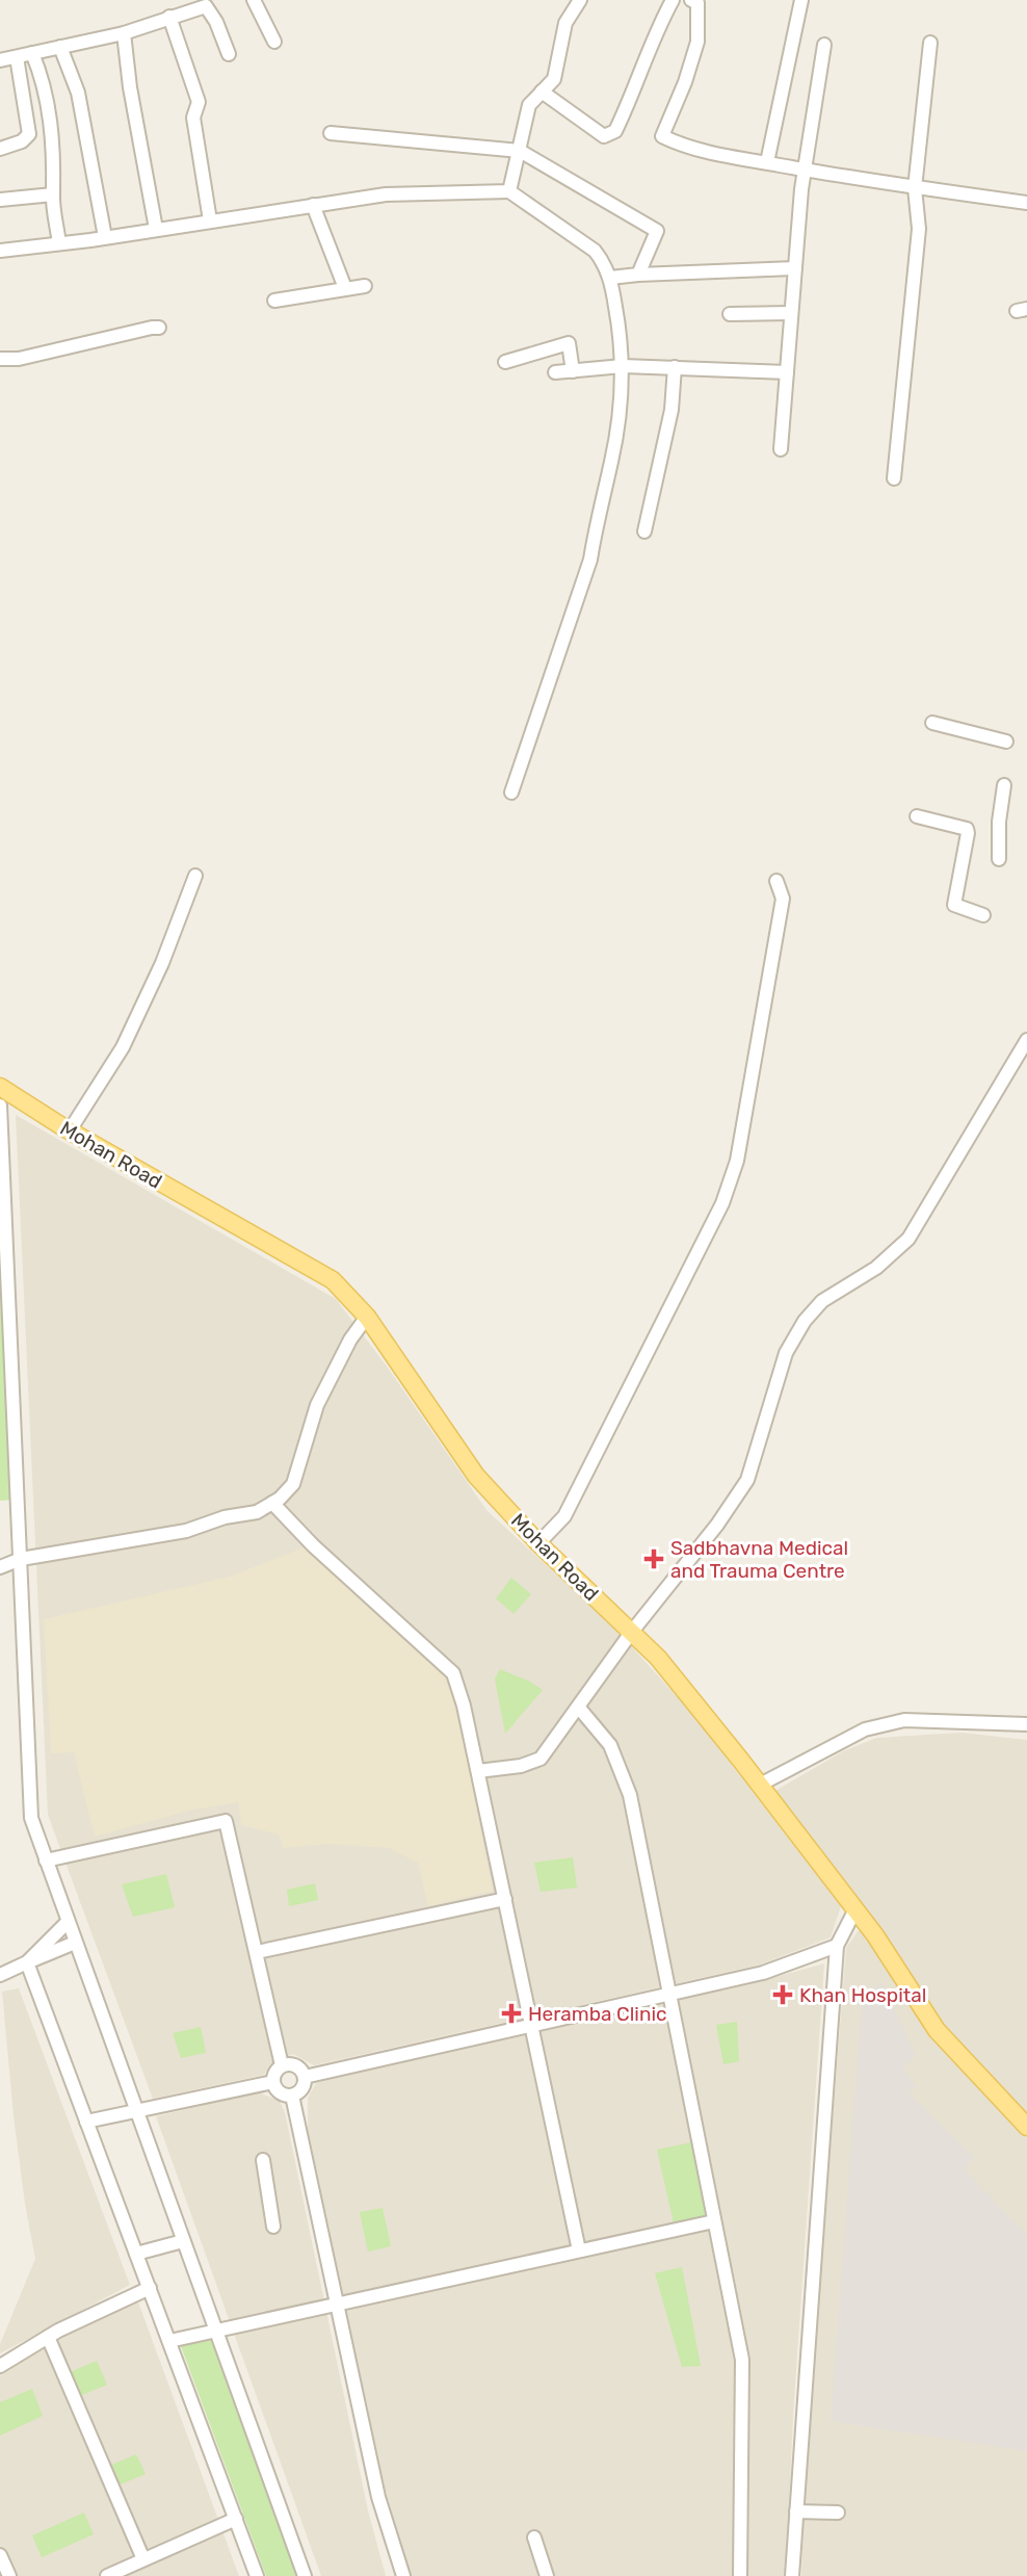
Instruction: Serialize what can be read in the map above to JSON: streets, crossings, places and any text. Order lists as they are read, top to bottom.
{
  "streets": {
    "main road": ["Mohan Road"]
  },
  "places": {
    "health": ["Sadbhavna Medical and Trauma Centre", "Khan Hospital", "Heramba Clinic"]
  }
}
